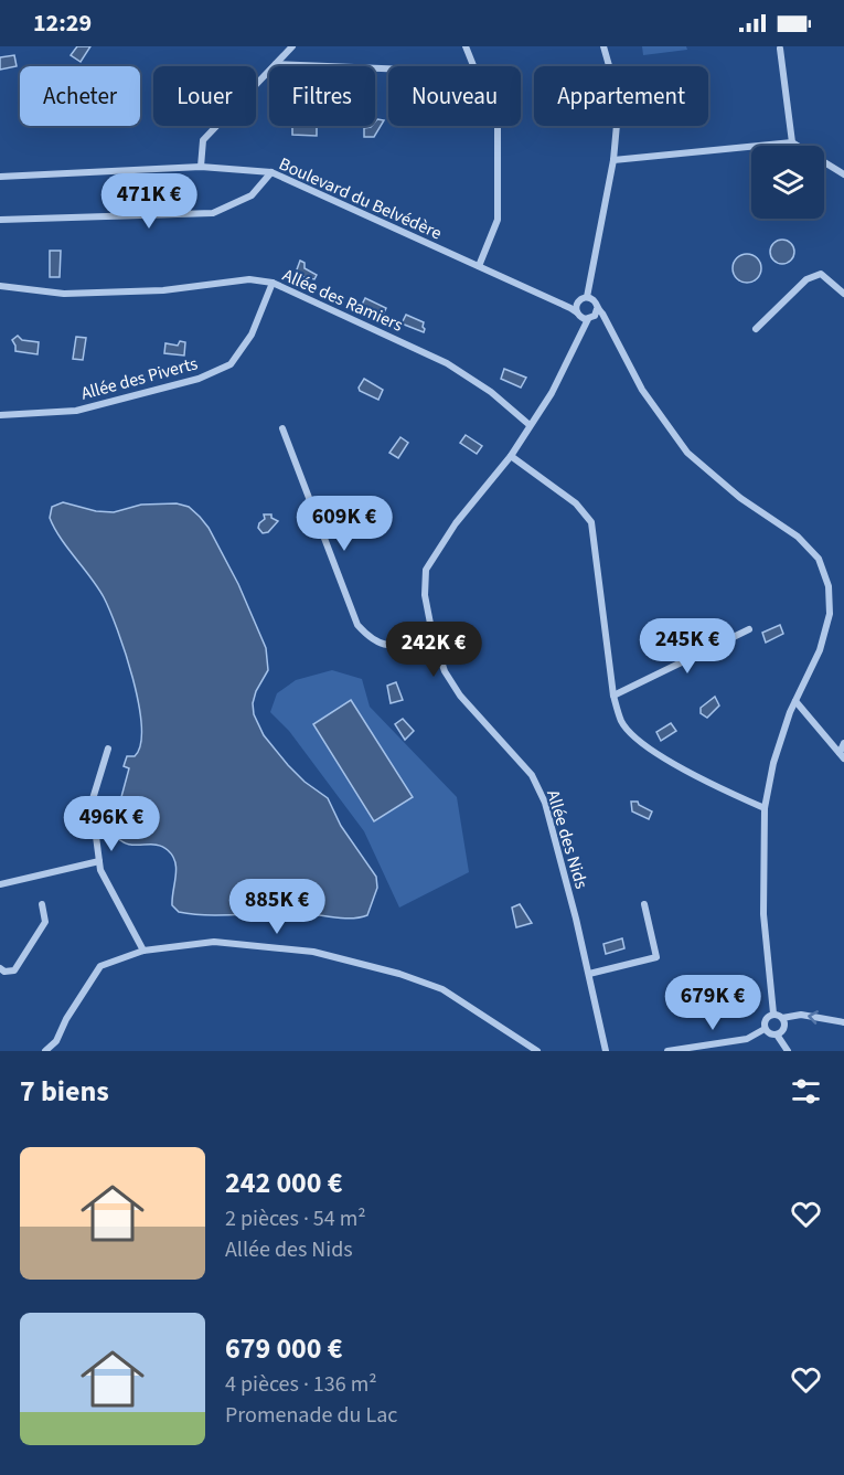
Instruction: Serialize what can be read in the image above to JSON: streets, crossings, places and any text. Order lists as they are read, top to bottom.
{
  "streets": {
    "street": [
      "Boulevard du Belvédère",
      "Allée des Ramiers",
      "Allée des Piverts",
      "Allée des Nids"
    ]
  },
  "crossings": [
    ["Boulevard du Belvédère", "Allée des Nids"],
    ["Allée des Ramiers", "Allée des Piverts"],
    ["Allée des Ramiers", "Allée des Nids"]
  ],
  "page": {
    "status": "12:29",
    "chip": [
      "Acheter",
      "Louer",
      "Filtres",
      "Nouveau",
      "Appartement"
    ],
    "price": [
      "471K €",
      "609K €",
      "245K €",
      "242K €",
      "496K €",
      "885K €",
      "679K €"
    ],
    "heading": "7 biens",
    "list": [
      {
        "name": "242 000 €",
        "note": "2 pièces · 54 m² · Allée des Nids"
      },
      {
        "name": "679 000 €",
        "note": "4 pièces · 136 m² · Promenade du Lac"
      }
    ]
  }
}
